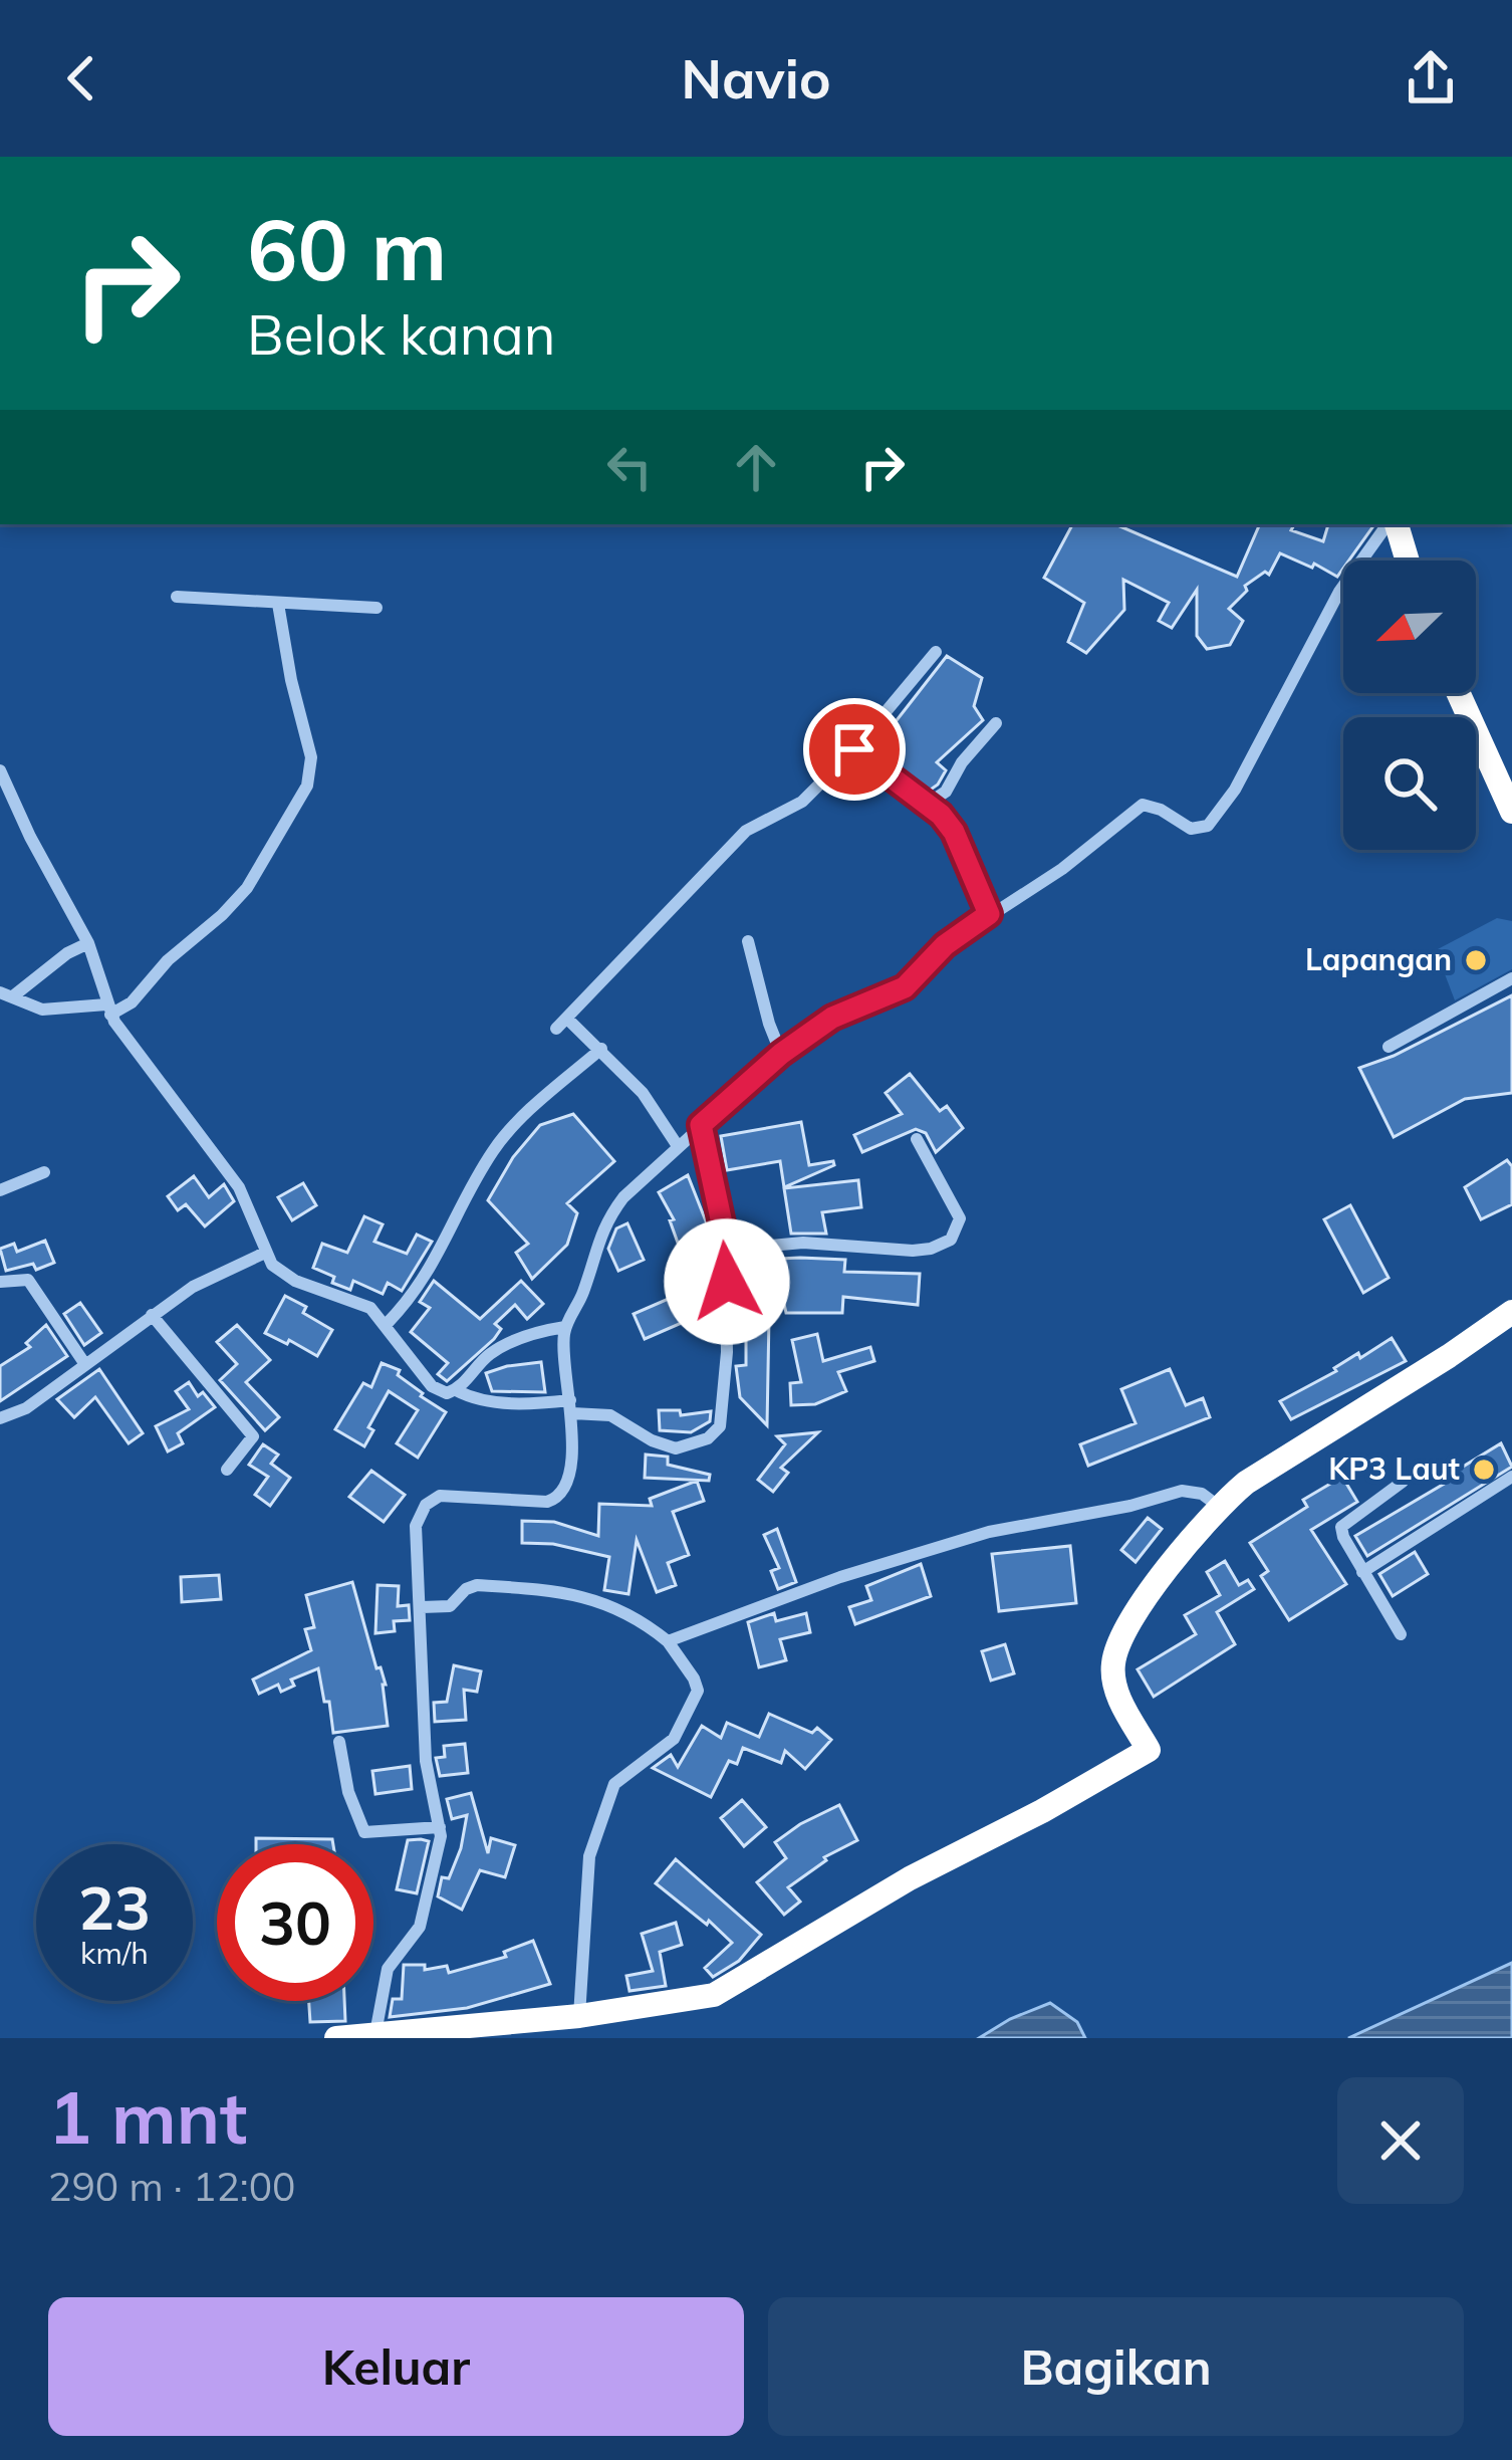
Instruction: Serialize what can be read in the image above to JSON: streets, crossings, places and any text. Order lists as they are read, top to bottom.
{
  "places": ["Lapangan", "KP3 Laut"],
  "north": "bottom left",
  "page": {
    "header": "Navio",
    "turn": ["60 m", "Belok kanan"],
    "speed": "23 km/h",
    "limit": "30",
    "heading": ["1 mnt", "290 m · 12:00"],
    "buttons": ["Keluar", "Bagikan"]
  }
}
